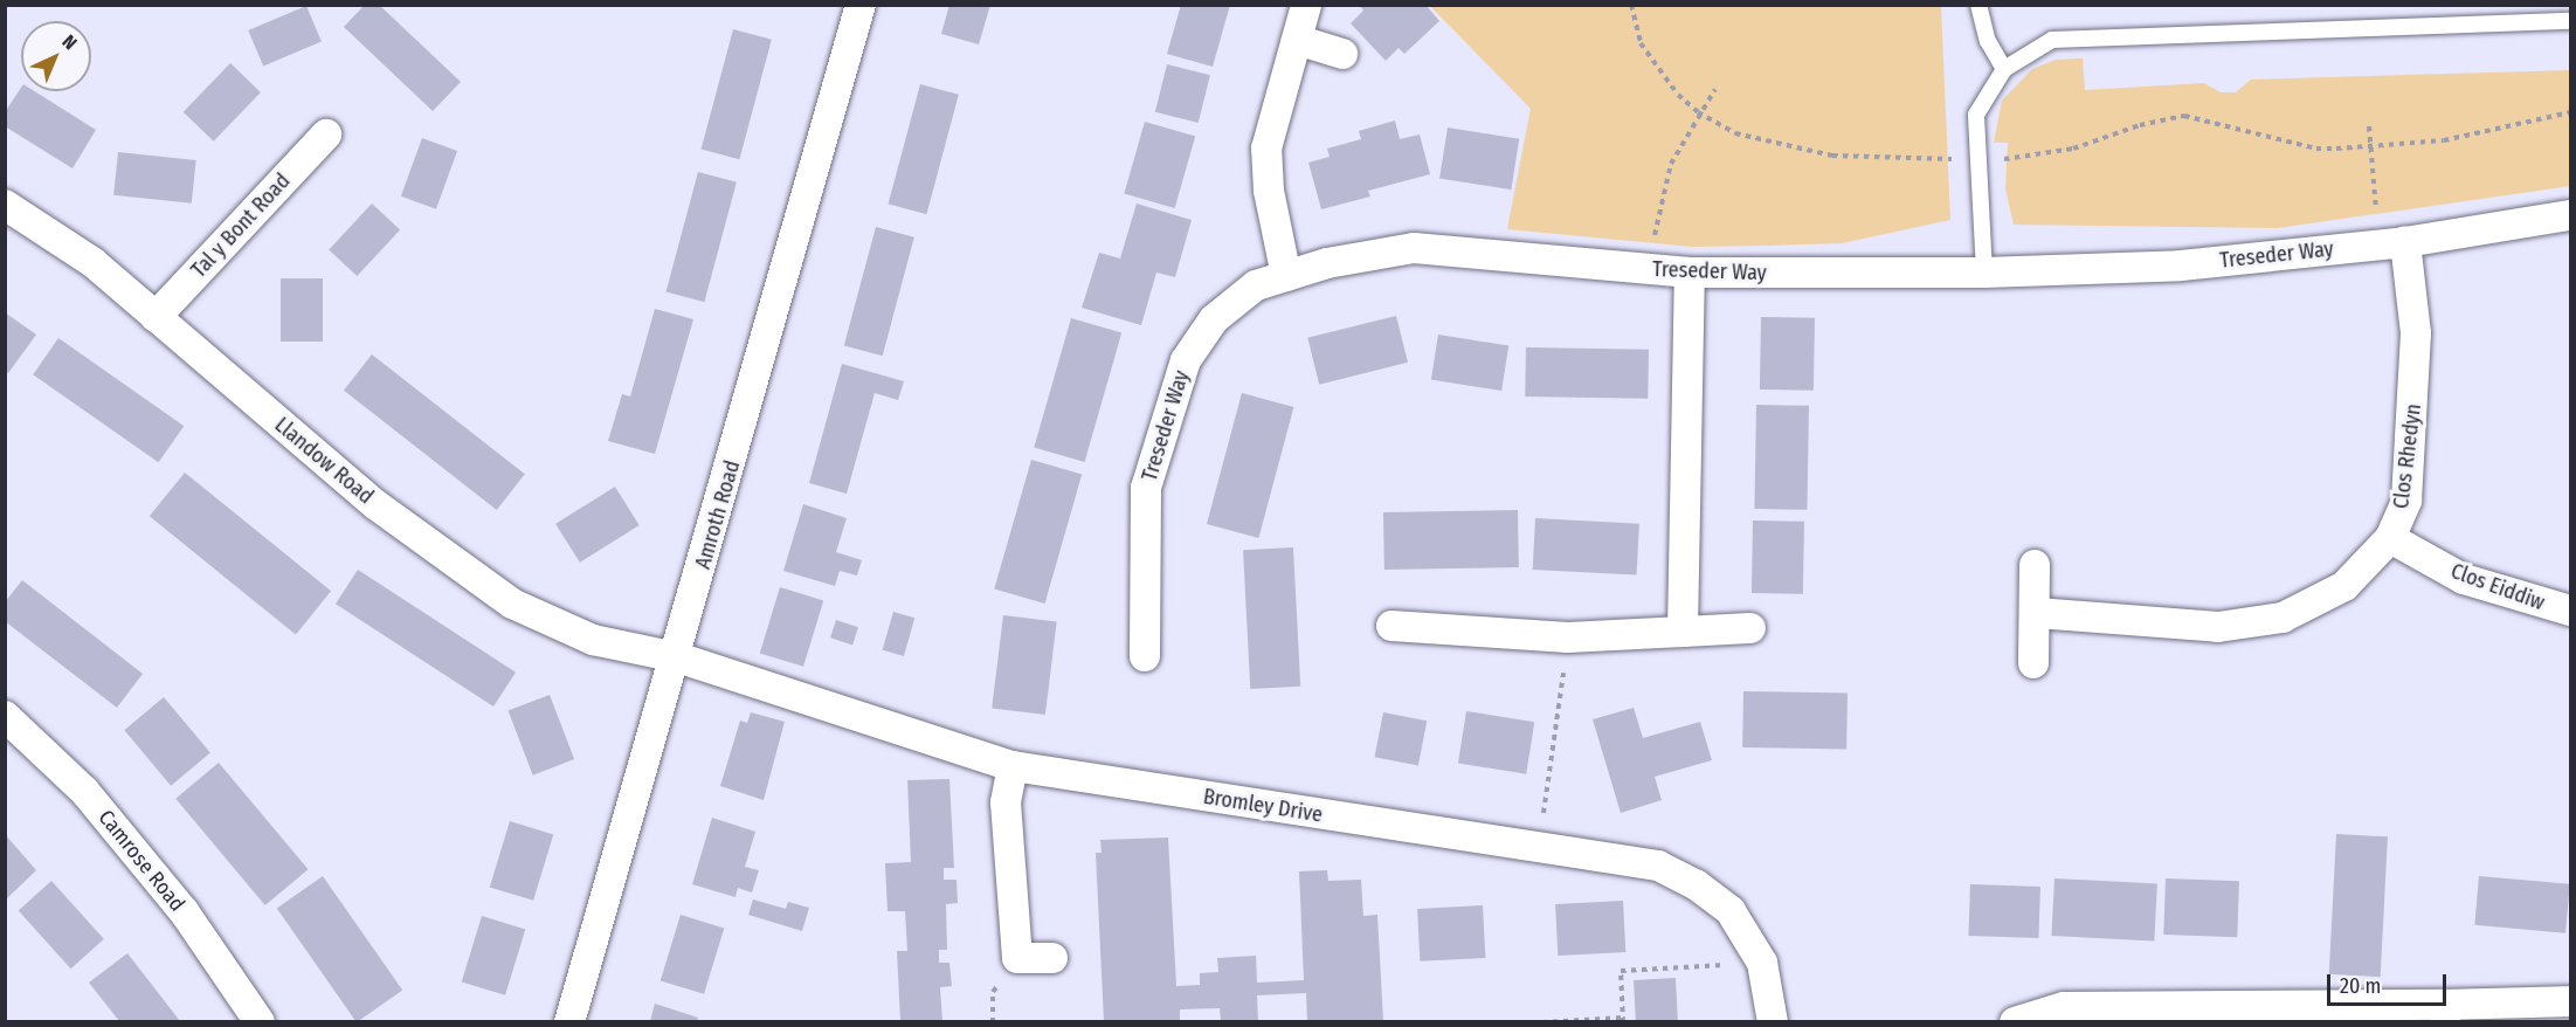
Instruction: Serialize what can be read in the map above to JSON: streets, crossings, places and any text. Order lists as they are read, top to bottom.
{
  "streets": {
    "street": [
      "Tal y Bont Road",
      "Treseder Way",
      "Clos Rhedyn",
      "Llandow Road",
      "Amroth Road",
      "Clos Eiddiw",
      "Bromley Drive",
      "Camrose Road"
    ]
  },
  "crossings": [
    ["Tal y Bont Road", "Llandow Road"],
    ["Treseder Way", "Clos Rhedyn"],
    ["Clos Rhedyn", "Clos Eiddiw"],
    ["Llandow Road", "Amroth Road"],
    ["Llandow Road", "Bromley Drive"],
    ["Amroth Road", "Bromley Drive"]
  ],
  "scale_bar": "20 m",
  "north": "top right"
}
